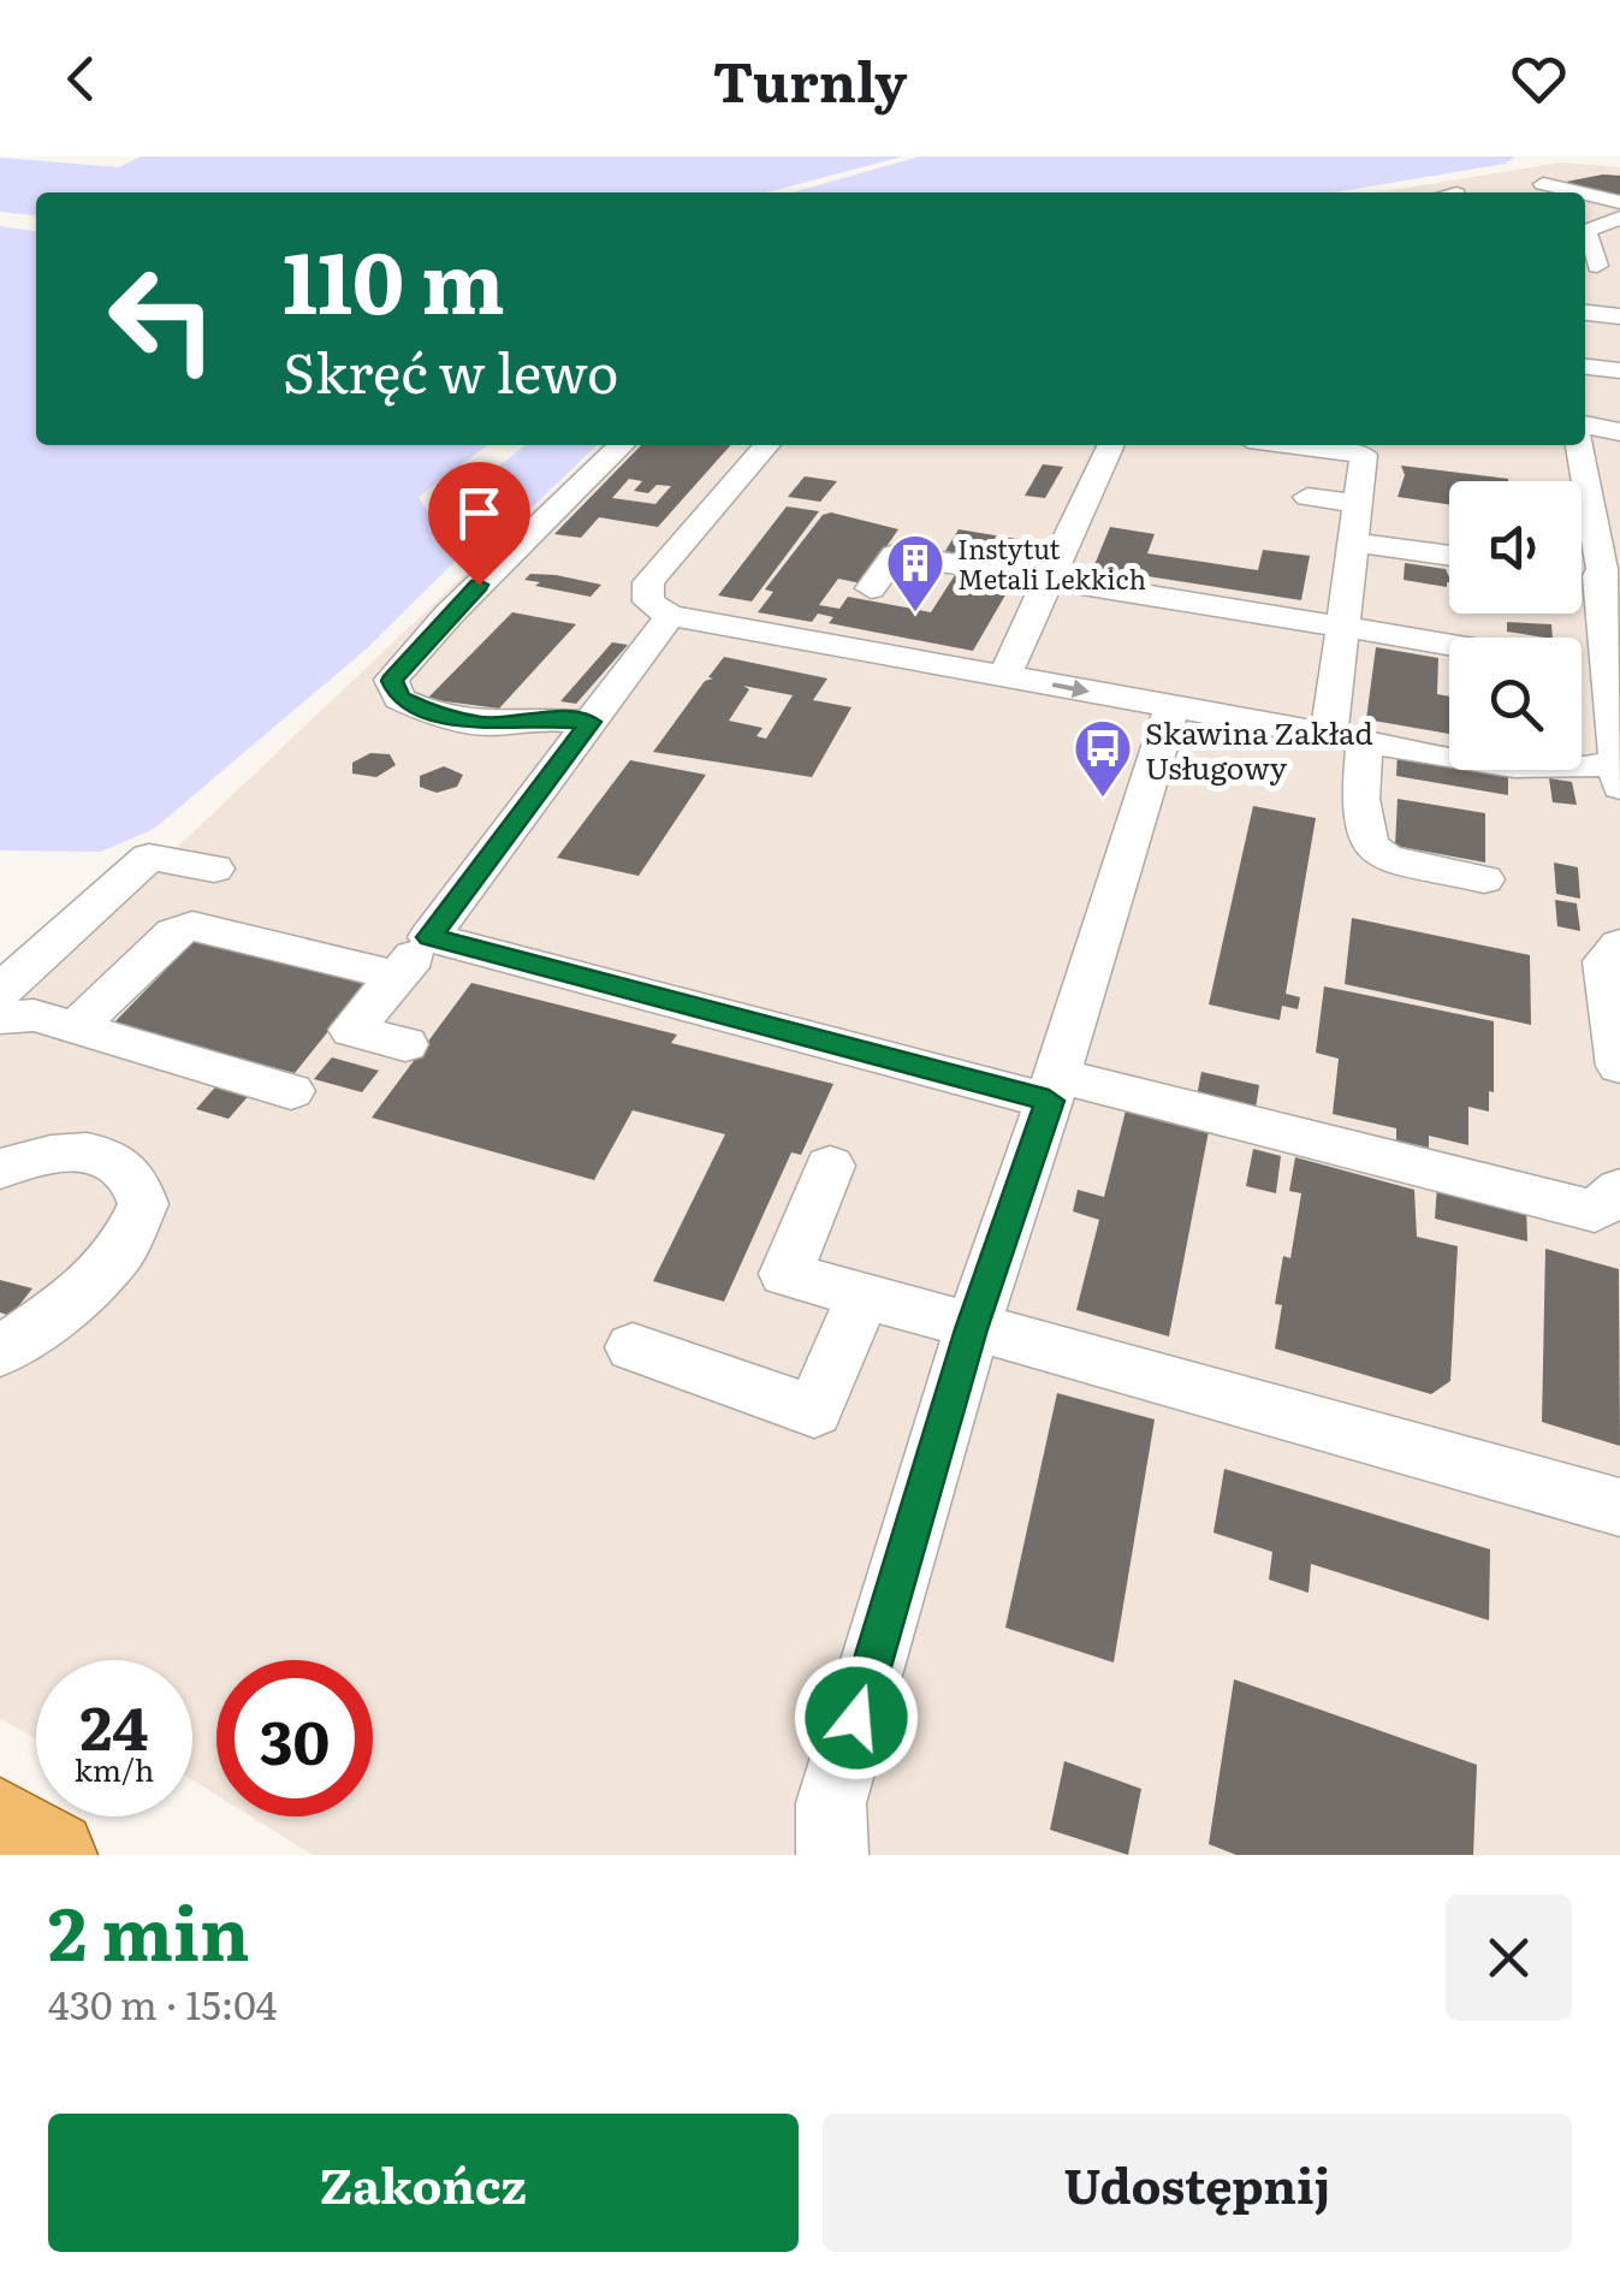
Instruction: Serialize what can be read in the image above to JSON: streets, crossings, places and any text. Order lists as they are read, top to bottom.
{
  "places": {
    "building": ["Instytut Metali Lekkich"],
    "bus stop": ["Skawina Zakład Usługowy"]
  },
  "page": {
    "header": "Turnly",
    "turn": ["110 m", "Skręć w lewo"],
    "speed": "24 km/h",
    "limit": "30",
    "heading": ["2 min", "430 m · 15:04"],
    "buttons": ["Zakończ", "Udostępnij"]
  }
}
